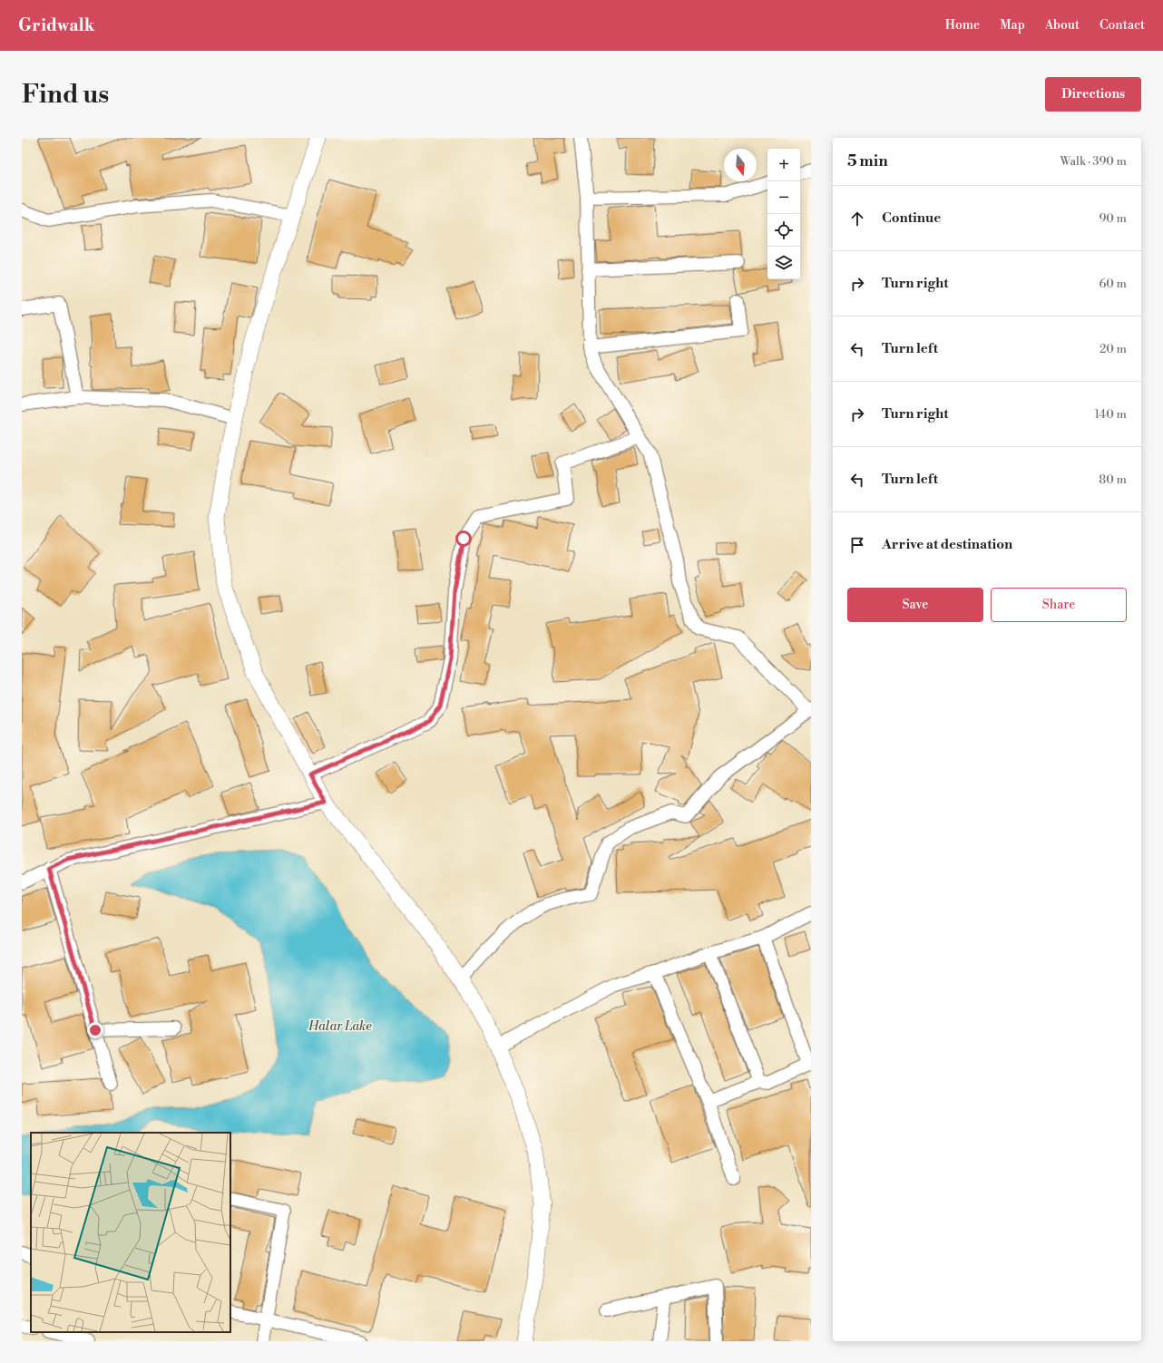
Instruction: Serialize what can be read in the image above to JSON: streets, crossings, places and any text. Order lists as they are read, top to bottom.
{
  "water": ["Halar Lake"],
  "north": "bottom",
  "page": {
    "header": "Gridwalk",
    "nav": [
      "Home",
      "Map",
      "About",
      "Contact"
    ],
    "buttons": [
      "Directions",
      ["Save", "Share"]
    ],
    "title": "Find us",
    "heading": ["5 min", "Walk · 390 m"],
    "map_buttons": ["+", "−"],
    "list": [
      ["Continue", "90 m"],
      ["Turn right", "60 m"],
      ["Turn left", "20 m"],
      ["Turn right", "140 m"],
      ["Turn left", "80 m"],
      "Arrive at destination"
    ]
  }
}
